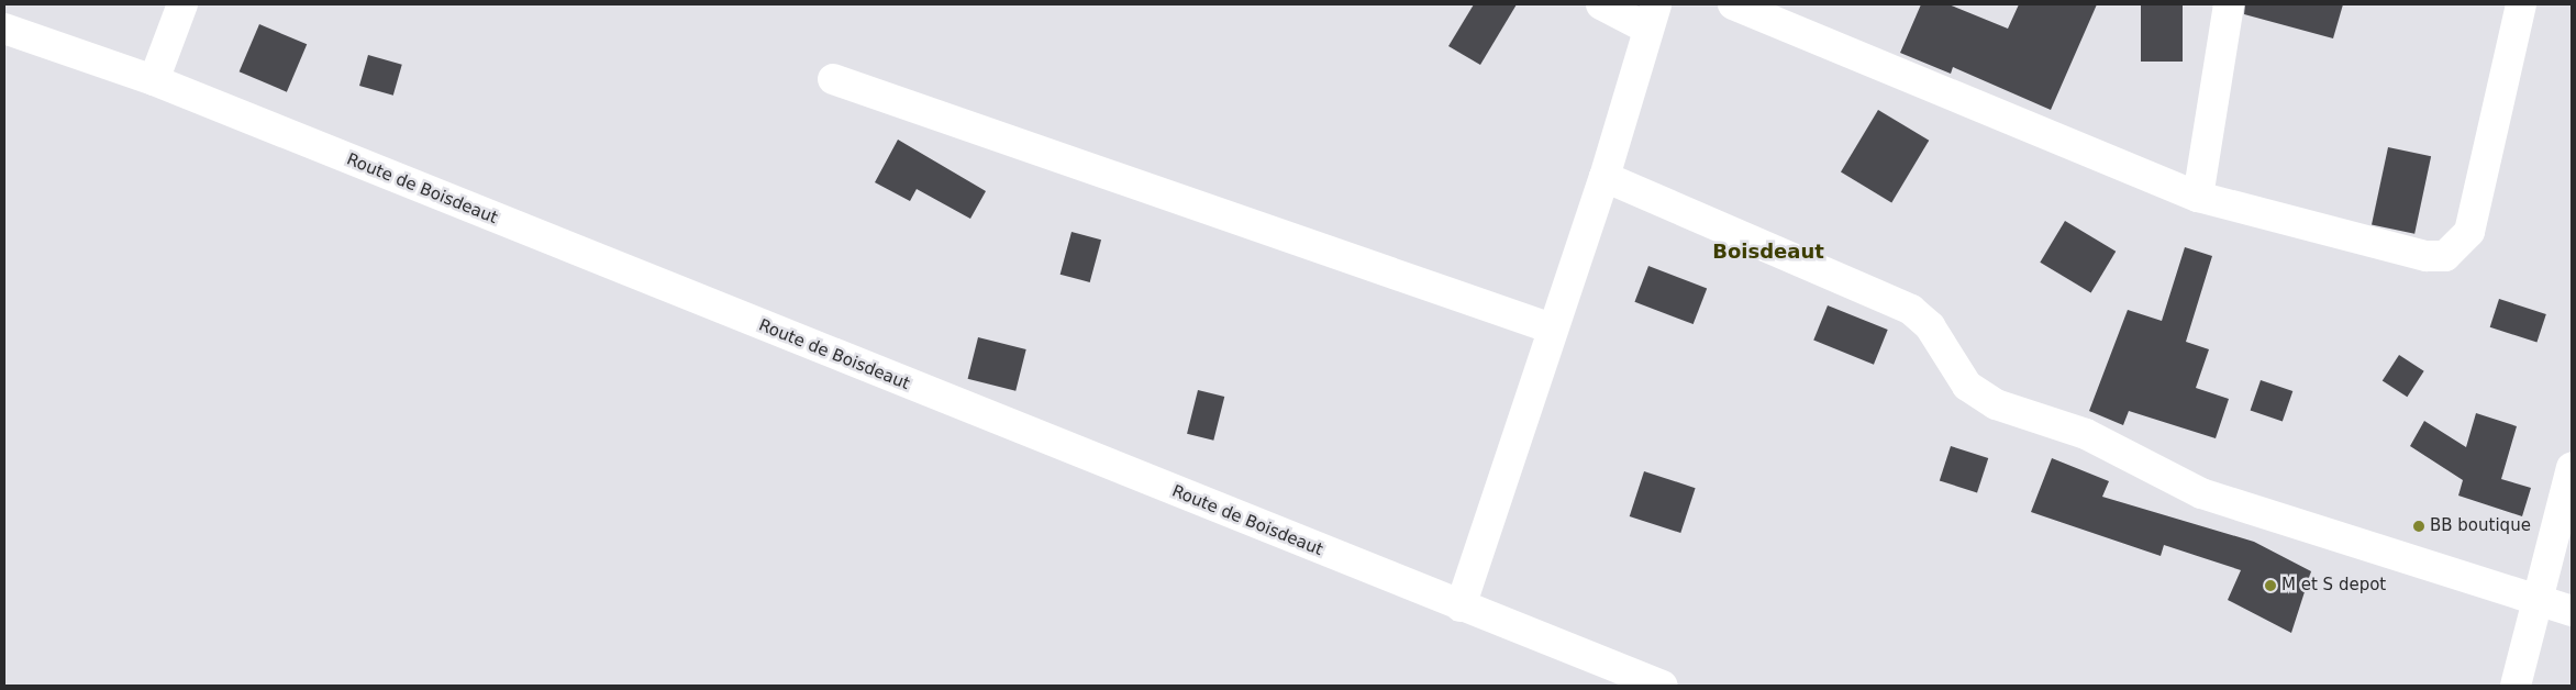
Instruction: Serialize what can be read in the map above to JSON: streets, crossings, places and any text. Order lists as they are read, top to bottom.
{
  "streets": {
    "street": ["Route de Boisdeaut"]
  },
  "districts": ["Boisdeaut"],
  "places": ["BB boutique", "M et S depot"]
}
